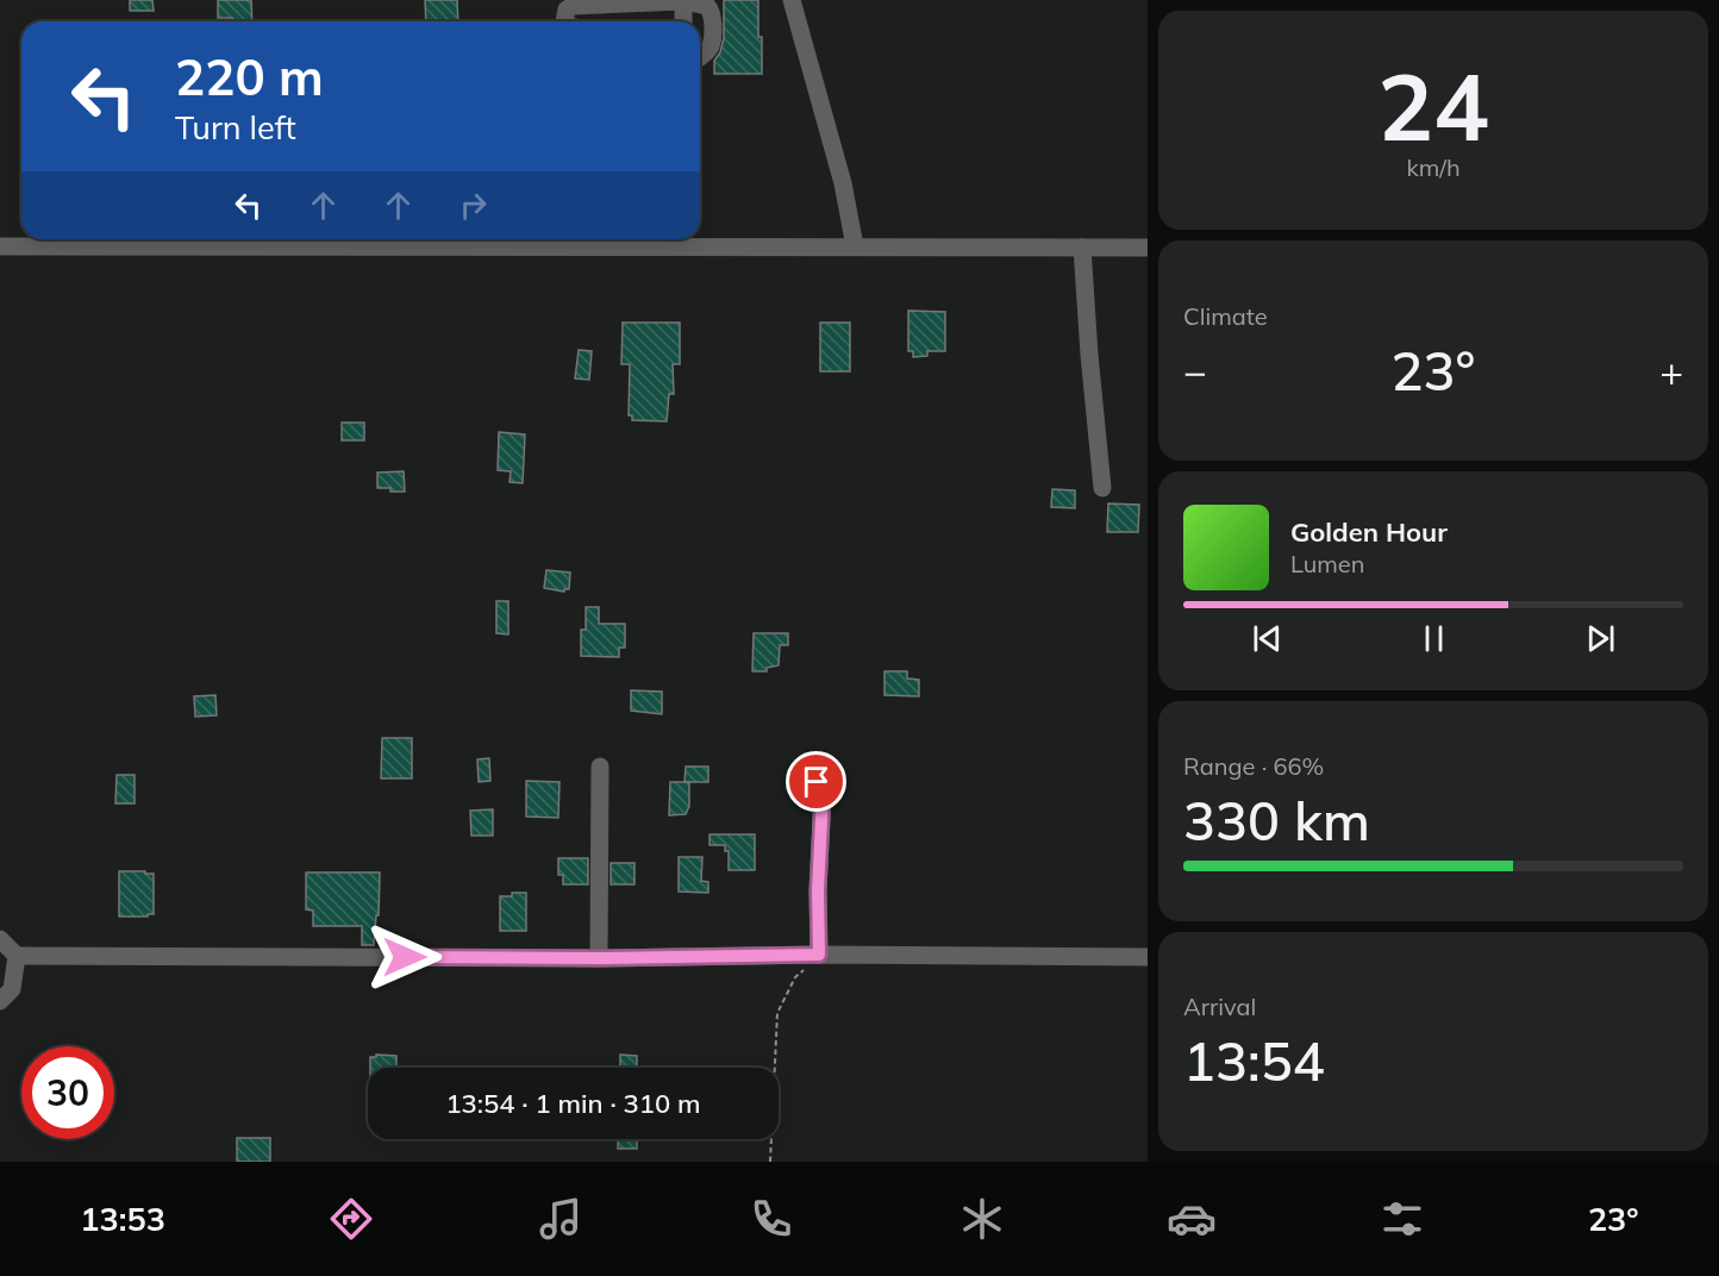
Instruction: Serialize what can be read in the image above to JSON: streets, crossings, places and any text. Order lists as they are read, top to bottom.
{
  "page": {
    "tile": [
      ["24", "km/h"],
      "Climate",
      ["Range · 66%", "330 km"],
      ["Arrival", "13:54"]
    ],
    "turn": ["220 m", "Turn left"],
    "heat": ["−", "23°", "+"],
    "song": ["Golden Hour", "Lumen"],
    "limit": "30",
    "trip": "13:54 · 1 min · 310 m",
    "tabs": ["13:53", "23°"]
  }
}
